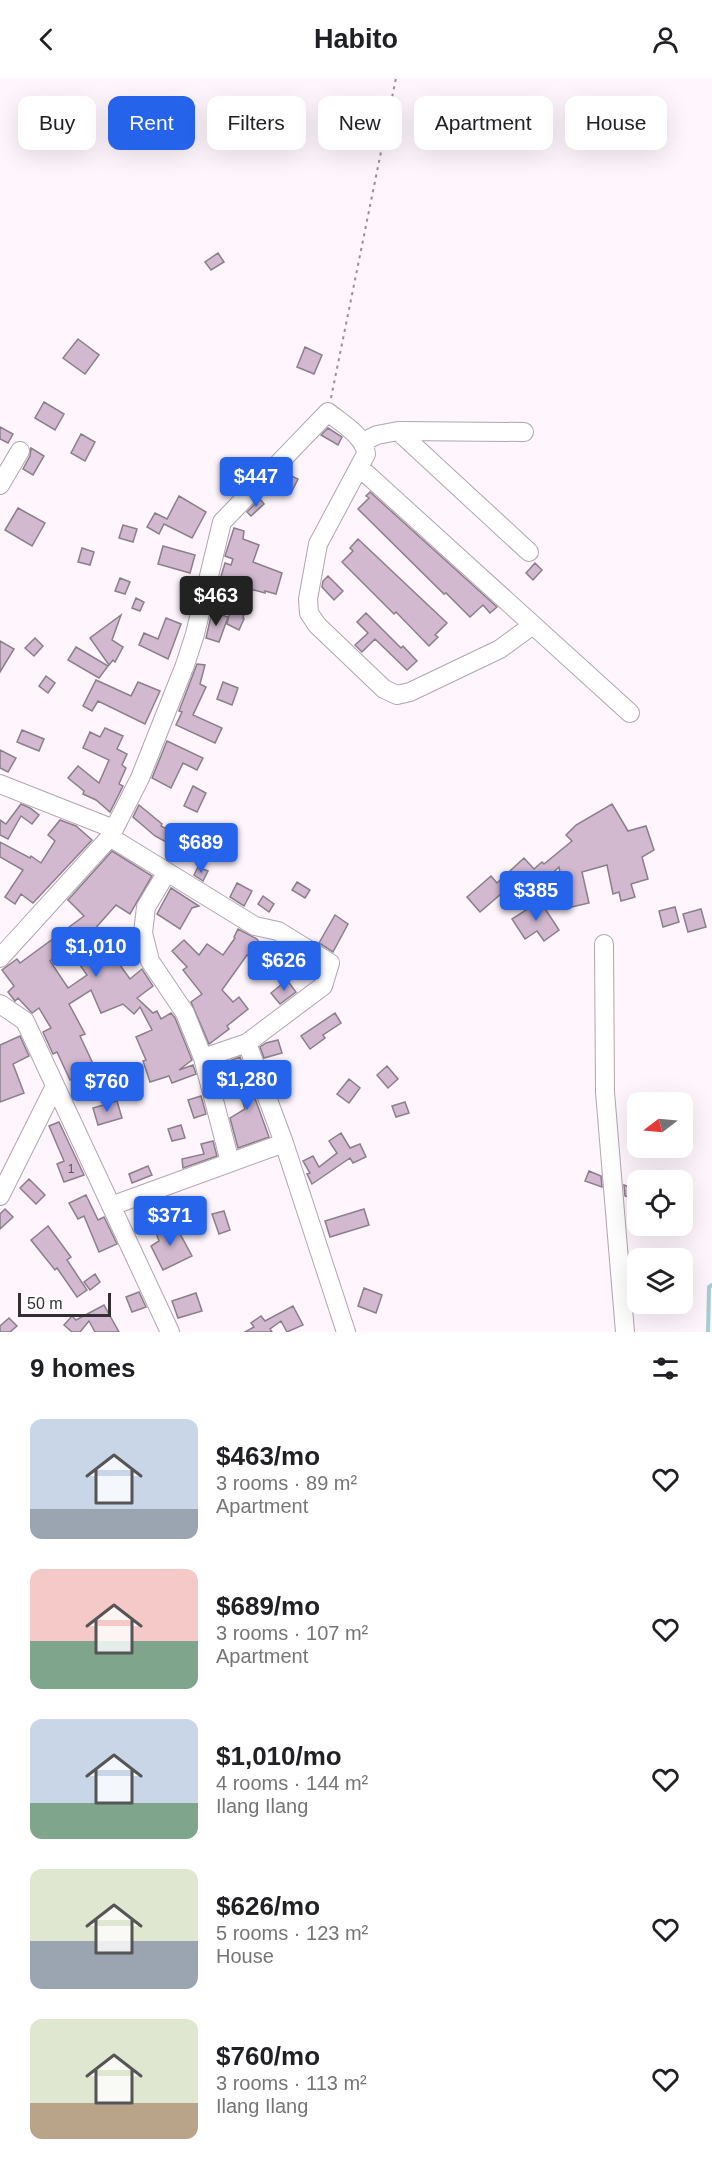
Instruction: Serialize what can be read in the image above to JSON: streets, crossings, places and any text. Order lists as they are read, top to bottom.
{
  "house_numbers": ["1"],
  "scale_bar": "50 m",
  "north": "left",
  "page": {
    "header": "Habito",
    "chip": [
      "Buy",
      "Rent",
      "Filters",
      "New",
      "Apartment",
      "House"
    ],
    "price": [
      "$447",
      "$463",
      "$689",
      "$385",
      "$1,010",
      "$626",
      "$1,280",
      "$760",
      "$371"
    ],
    "scale": "50 m",
    "heading": "9 homes",
    "list": [
      {
        "name": "$463/mo",
        "note": "3 rooms · 89 m² · Apartment"
      },
      {
        "name": "$689/mo",
        "note": "3 rooms · 107 m² · Apartment"
      },
      {
        "name": "$1,010/mo",
        "note": "4 rooms · 144 m² · Ilang Ilang"
      },
      {
        "name": "$626/mo",
        "note": "5 rooms · 123 m² · House"
      },
      {
        "name": "$760/mo",
        "note": "3 rooms · 113 m² · Ilang Ilang"
      }
    ]
  }
}
